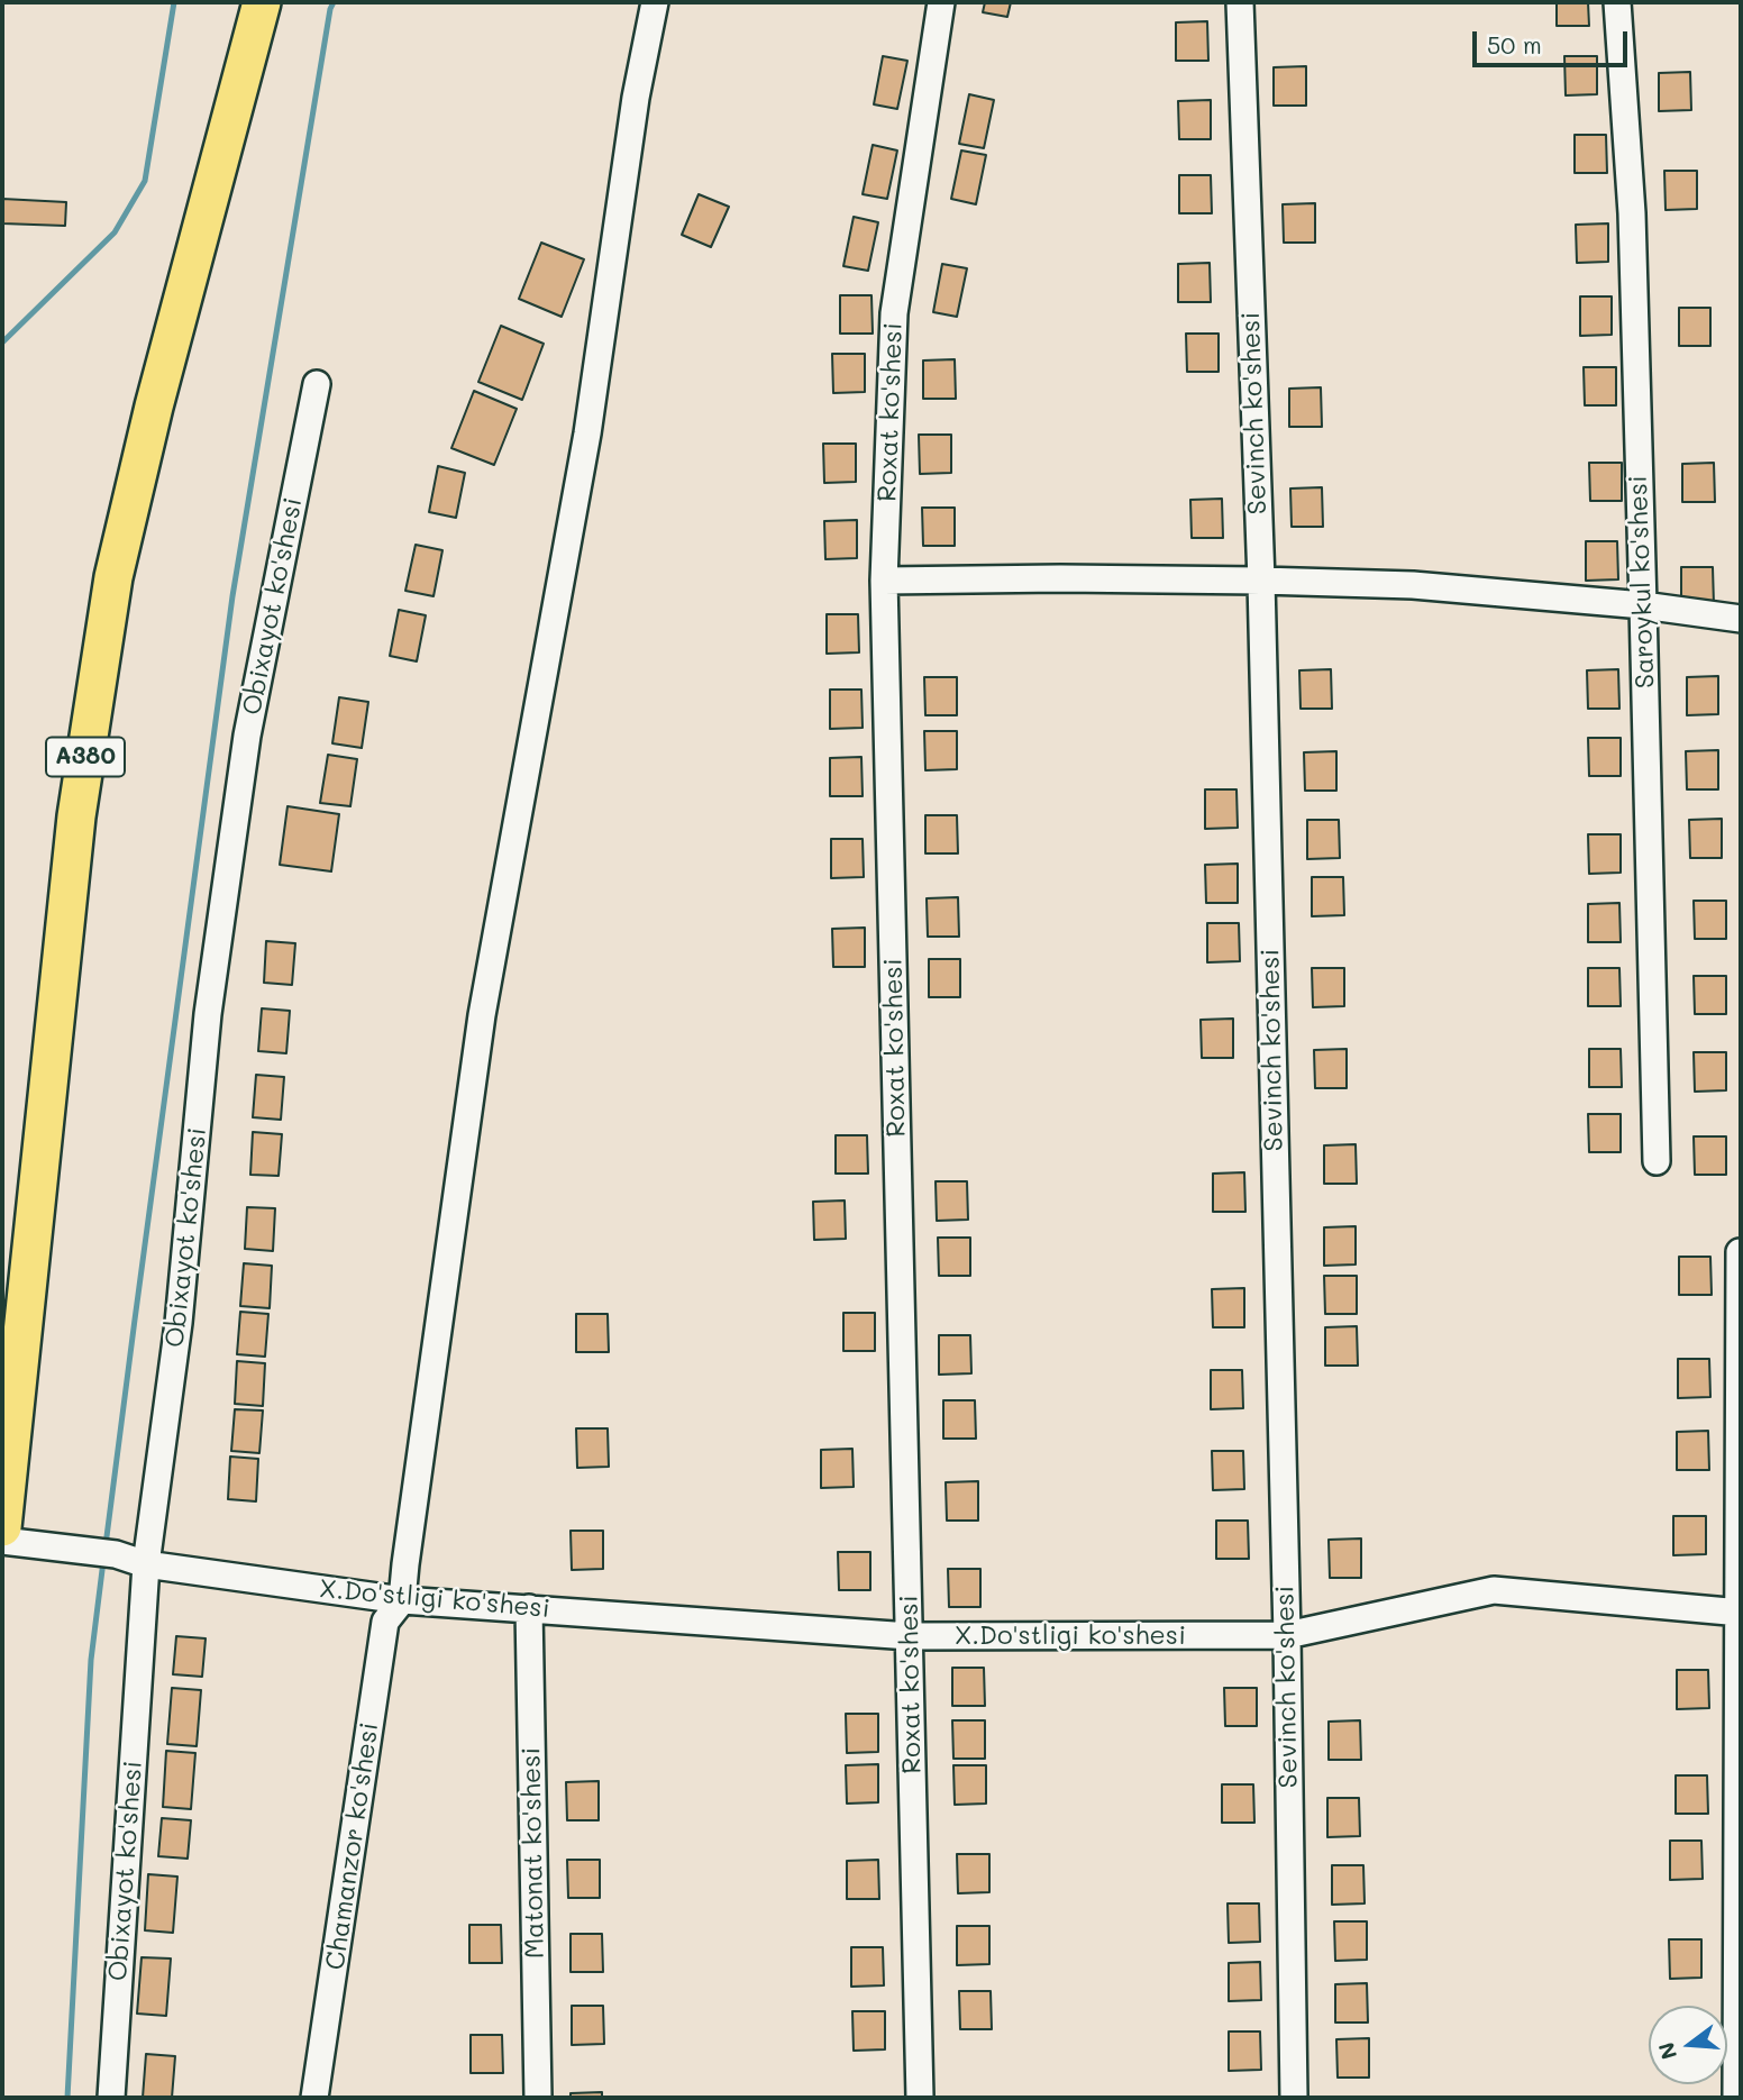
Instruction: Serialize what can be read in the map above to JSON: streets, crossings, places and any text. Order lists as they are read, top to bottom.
{
  "streets": {
    "highway": ["A380"],
    "street": [
      "Roxat ko'shesi",
      "Sevinch ko'shesi",
      "Saroykul ko'shesi",
      "Obixayot ko'shesi",
      "X.Do'stligi ko'shesi",
      "Chamanzor ko'shesi",
      "Matonat ko'shesi"
    ]
  },
  "crossings": [
    ["Roxat ko'shesi", "X.Do'stligi ko'shesi"],
    ["Sevinch ko'shesi", "X.Do'stligi ko'shesi"],
    ["Obixayot ko'shesi", "X.Do'stligi ko'shesi"],
    ["X.Do'stligi ko'shesi", "Chamanzor ko'shesi"],
    ["X.Do'stligi ko'shesi", "Matonat ko'shesi"]
  ],
  "scale_bar": "50 m",
  "north": "left"
}
